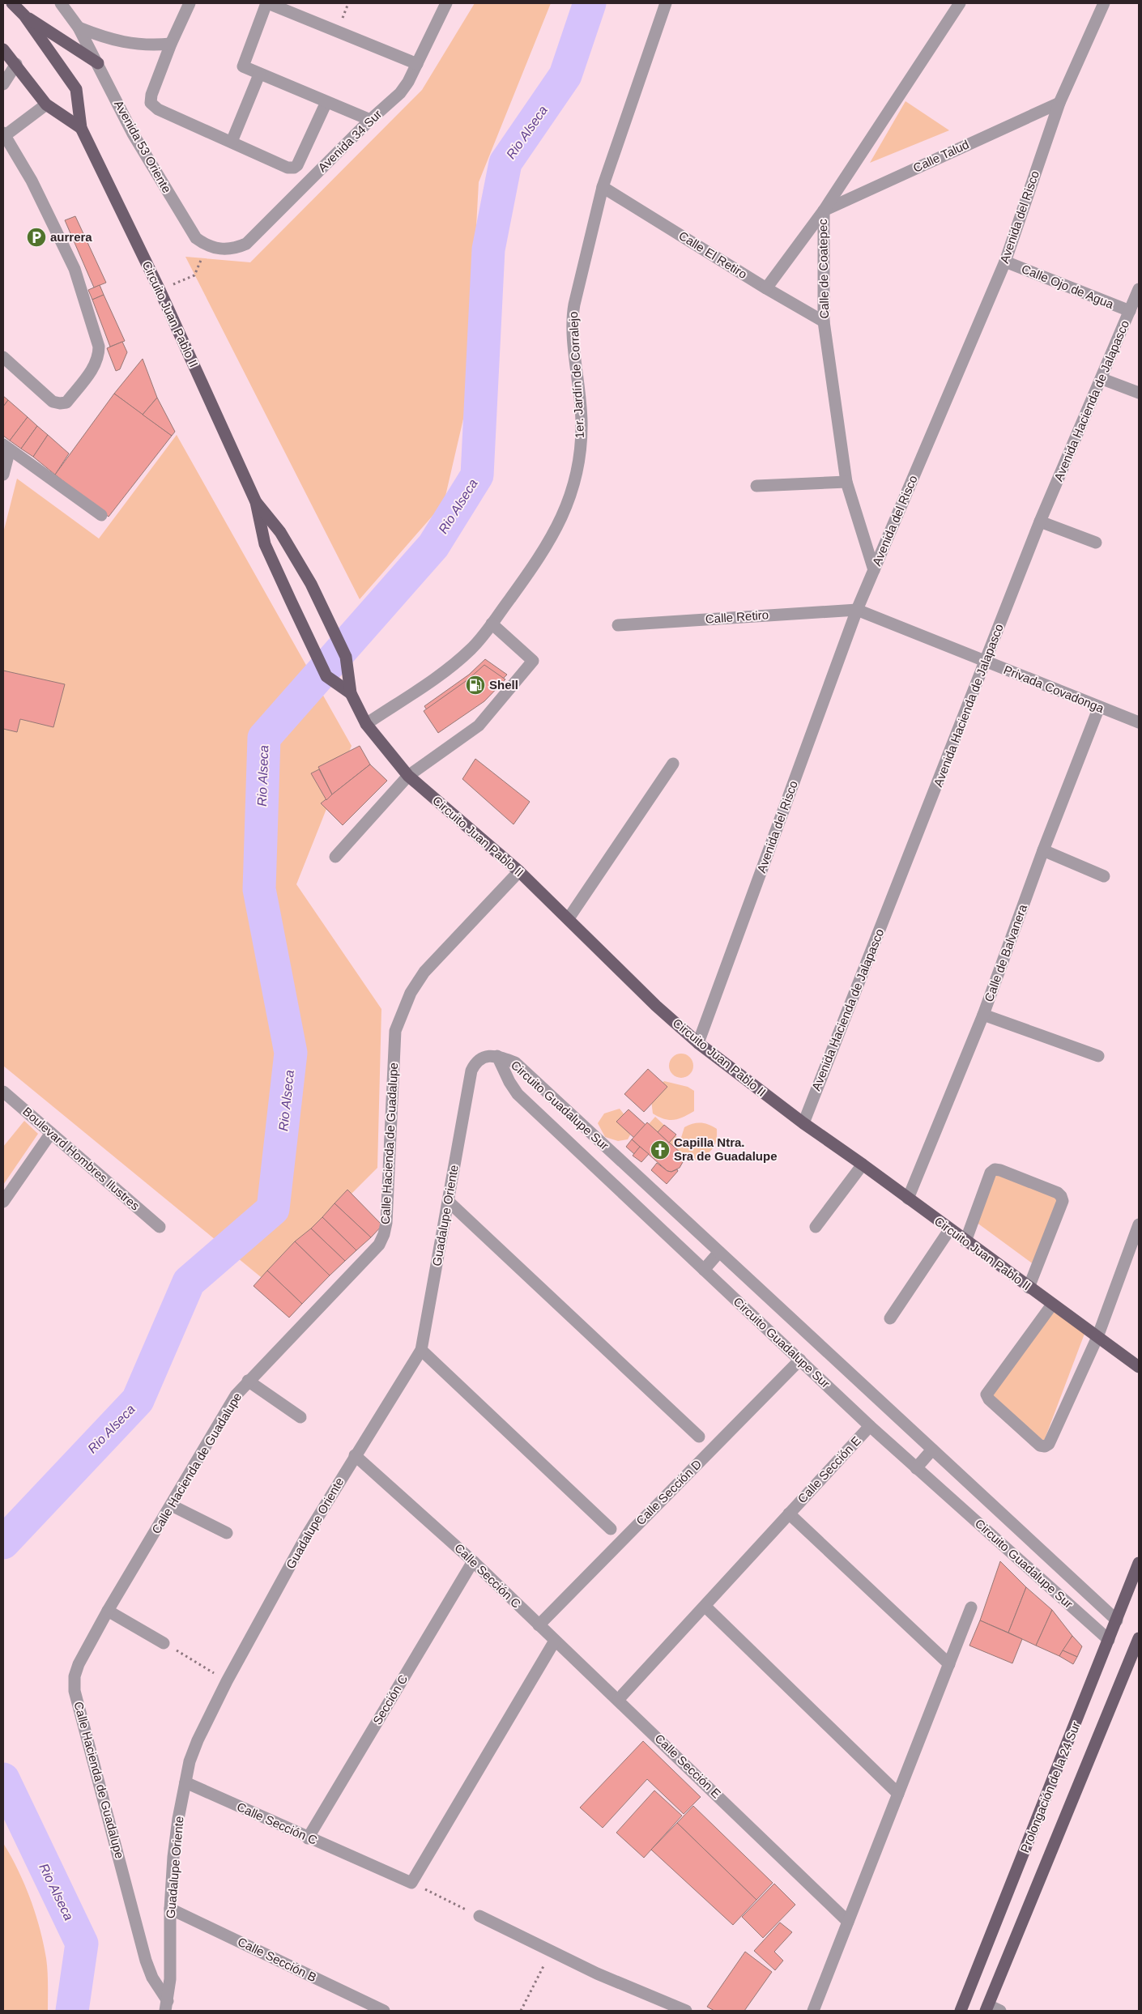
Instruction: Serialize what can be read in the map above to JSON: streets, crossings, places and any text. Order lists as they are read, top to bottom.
{
  "streets": {
    "main road": ["Circuito Juan Pablo II", "Prolongación de la 24 Sur"],
    "street": [
      "Avenida 34 Sur",
      "Avenida 53 Oriente",
      "Calle Talud",
      "Avenida del Risco",
      "Calle El Retiro",
      "Calle de Coatepec",
      "Calle Ojo de Agua",
      "1er. Jardín de Corralejo",
      "Avenida Hacienda de Jalapasco",
      "Calle Retiro",
      "Privada Covadonga",
      "Calle de Balvanera",
      "Circuito Guadalupe Sur",
      "Calle Hacienda de Guadalupe",
      "Boulevard Hombres Ilustres",
      "Guadalupe Oriente",
      "Calle Sección E",
      "Calle Sección D",
      "Calle Sección C",
      "Sección C",
      "Calle Sección B"
    ]
  },
  "crossings": [
    ["Avenida 34 Sur", "Avenida 53 Oriente"],
    ["Calle Talud", "Avenida del Risco"],
    ["Calle Talud", "Calle de Coatepec"],
    ["Avenida del Risco", "Calle de Coatepec"],
    ["Avenida del Risco", "Calle Ojo de Agua"],
    ["Avenida del Risco", "Circuito Juan Pablo II"],
    ["Avenida del Risco", "Calle Retiro"],
    ["Avenida del Risco", "Privada Covadonga"],
    ["Calle El Retiro", "Calle de Coatepec"],
    ["Calle El Retiro", "1er. Jardín de Corralejo"],
    ["Calle Ojo de Agua", "Avenida Hacienda de Jalapasco"],
    ["Circuito Juan Pablo II", "1er. Jardín de Corralejo"],
    ["Circuito Juan Pablo II", "Avenida Hacienda de Jalapasco"],
    ["Circuito Juan Pablo II", "Calle de Balvanera"],
    ["Circuito Juan Pablo II", "Calle Hacienda de Guadalupe"],
    ["Avenida Hacienda de Jalapasco", "Privada Covadonga"],
    ["Calle Retiro", "Privada Covadonga"],
    ["Privada Covadonga", "Calle de Balvanera"],
    ["Circuito Guadalupe Sur", "Guadalupe Oriente"],
    ["Circuito Guadalupe Sur", "Calle Sección E"],
    ["Circuito Guadalupe Sur", "Calle Sección D"],
    ["Circuito Guadalupe Sur", "Prolongación de la 24 Sur"],
    ["Calle Hacienda de Guadalupe", "Guadalupe Oriente"],
    ["Guadalupe Oriente", "Calle Sección C"],
    ["Guadalupe Oriente", "Calle Sección B"],
    ["Calle Sección E", "Calle Sección C"],
    ["Calle Sección D", "Calle Sección C"],
    ["Calle Sección C", "Sección C"]
  ],
  "water": ["Rio Alseca"],
  "places": {
    "parking": ["aurrera"],
    "fuel station": ["Shell"],
    "church": ["Capilla Ntra. Sra de Guadalupe"]
  }
}
